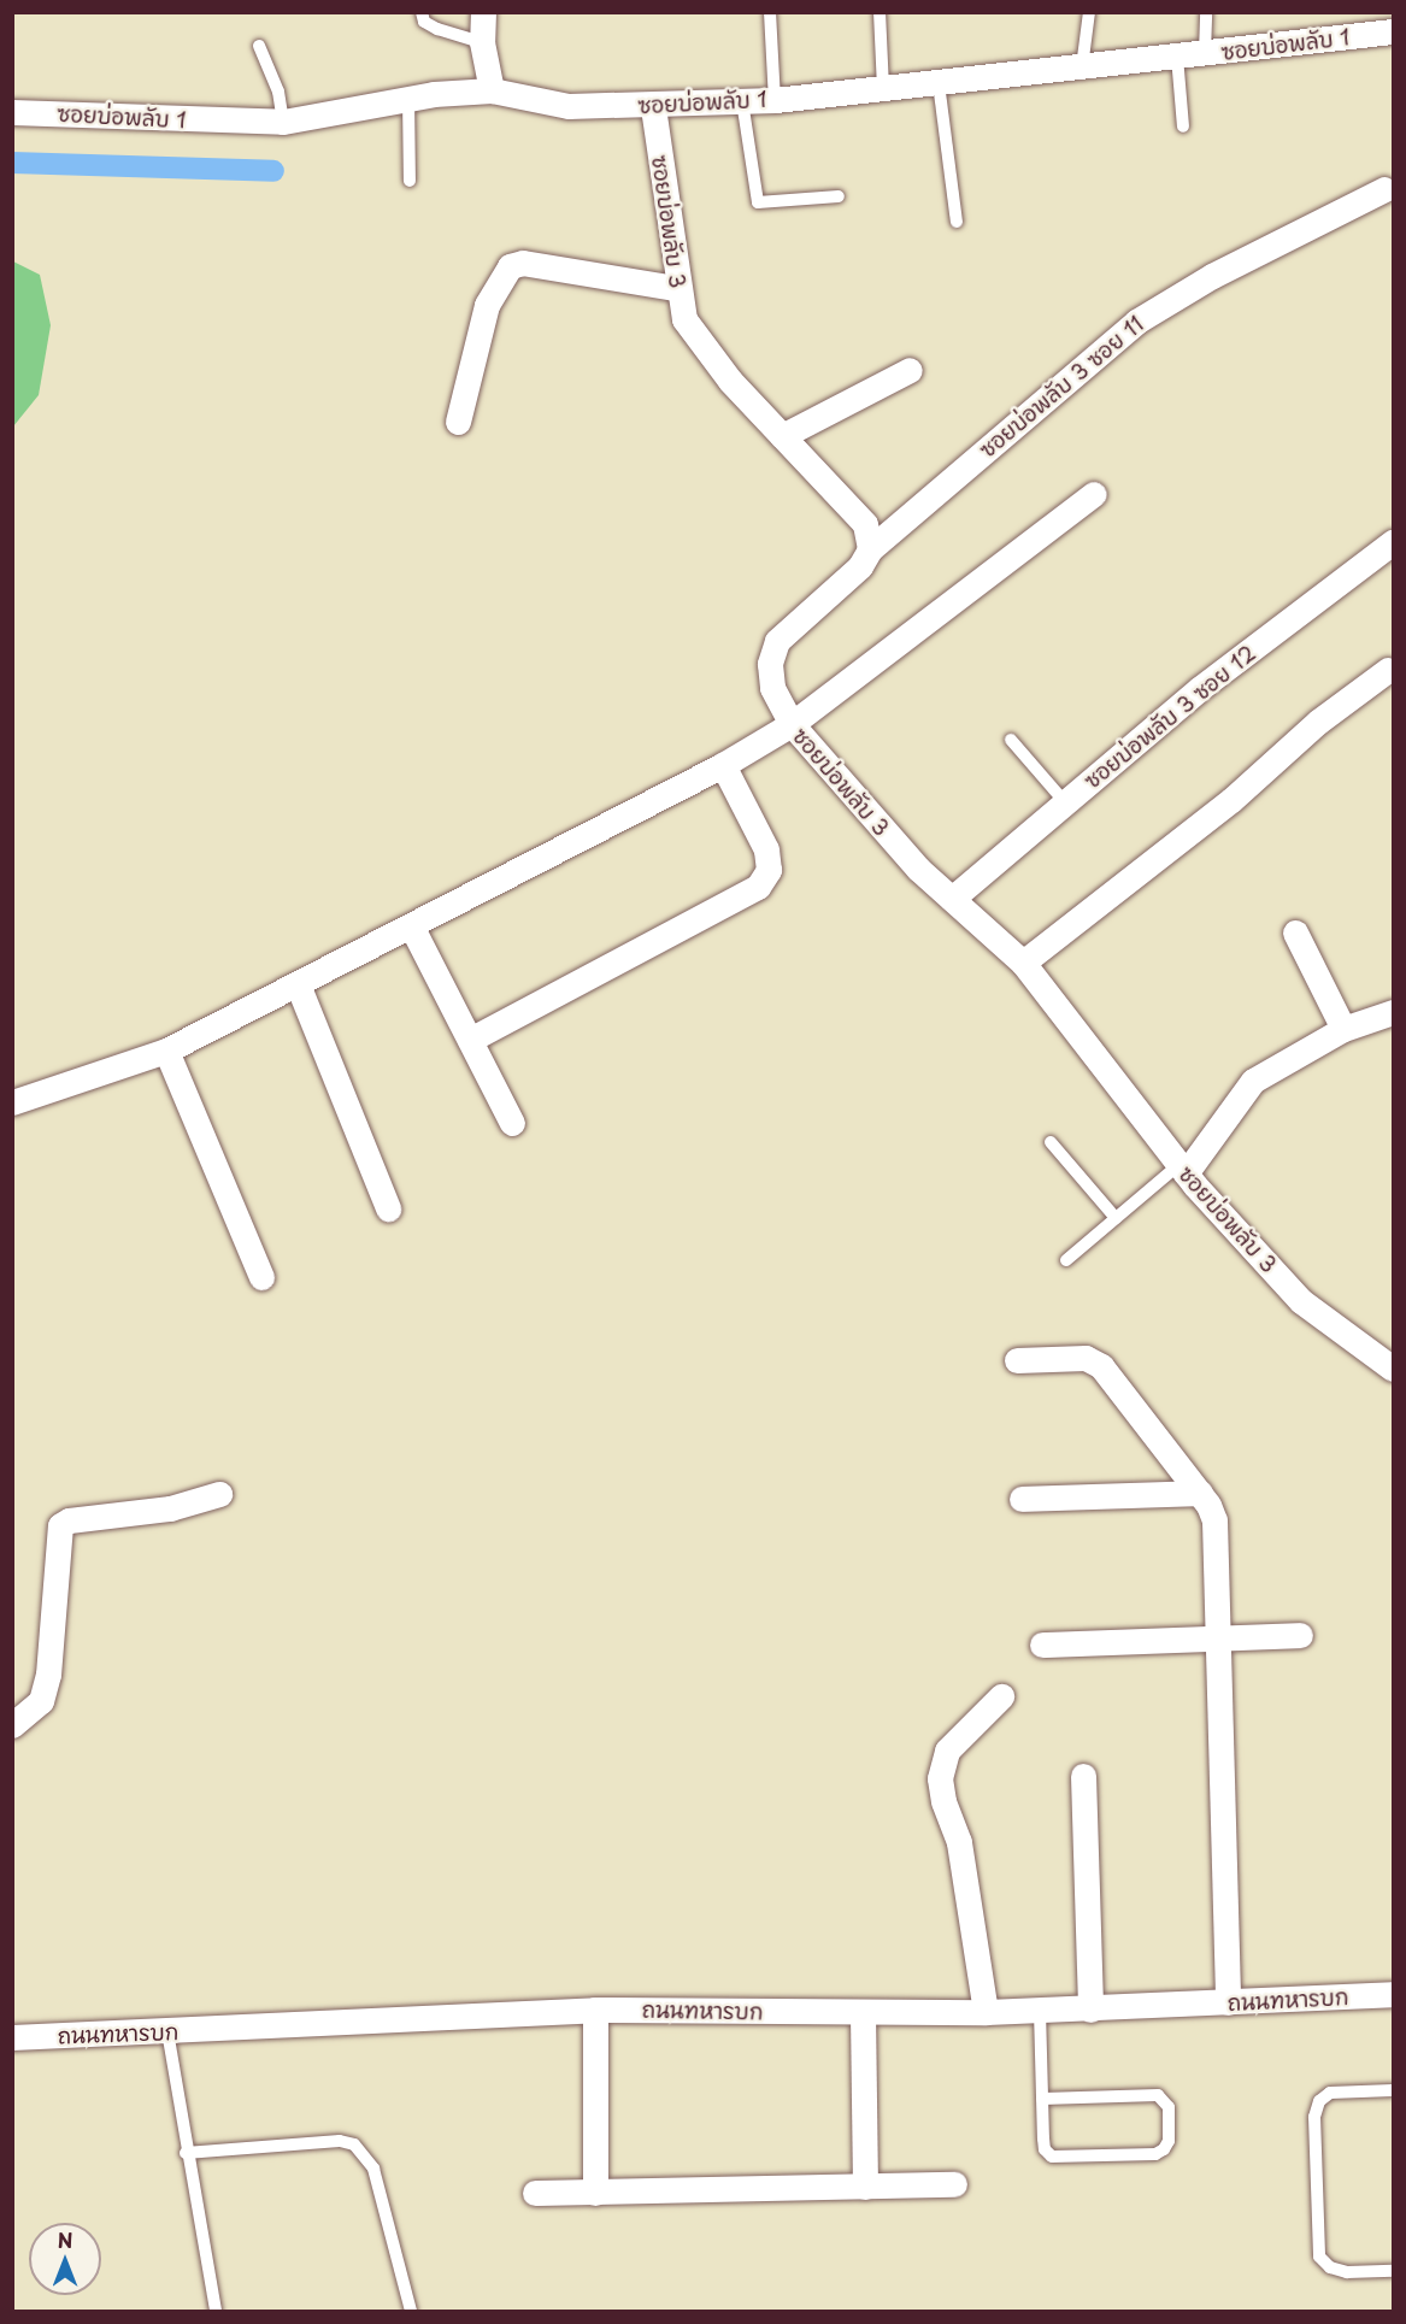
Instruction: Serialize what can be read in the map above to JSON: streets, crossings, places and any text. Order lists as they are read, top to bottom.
{
  "streets": {
    "street": [
      "ซอยบ่อพลับ 1",
      "ซอยบ่อพลับ 3",
      "ซอยบ่อพลับ 3 ซอย 11",
      "ซอยบ่อพลับ 3 ซอย 12",
      "ถนนทหารบก"
    ]
  },
  "crossings": [
    ["ซอยบ่อพลับ 1", "ซอยบ่อพลับ 3"],
    ["ซอยบ่อพลับ 3", "ซอยบ่อพลับ 3 ซอย 11"],
    ["ซอยบ่อพลับ 3", "ซอยบ่อพลับ 3 ซอย 12"]
  ],
  "north": "top"
}
